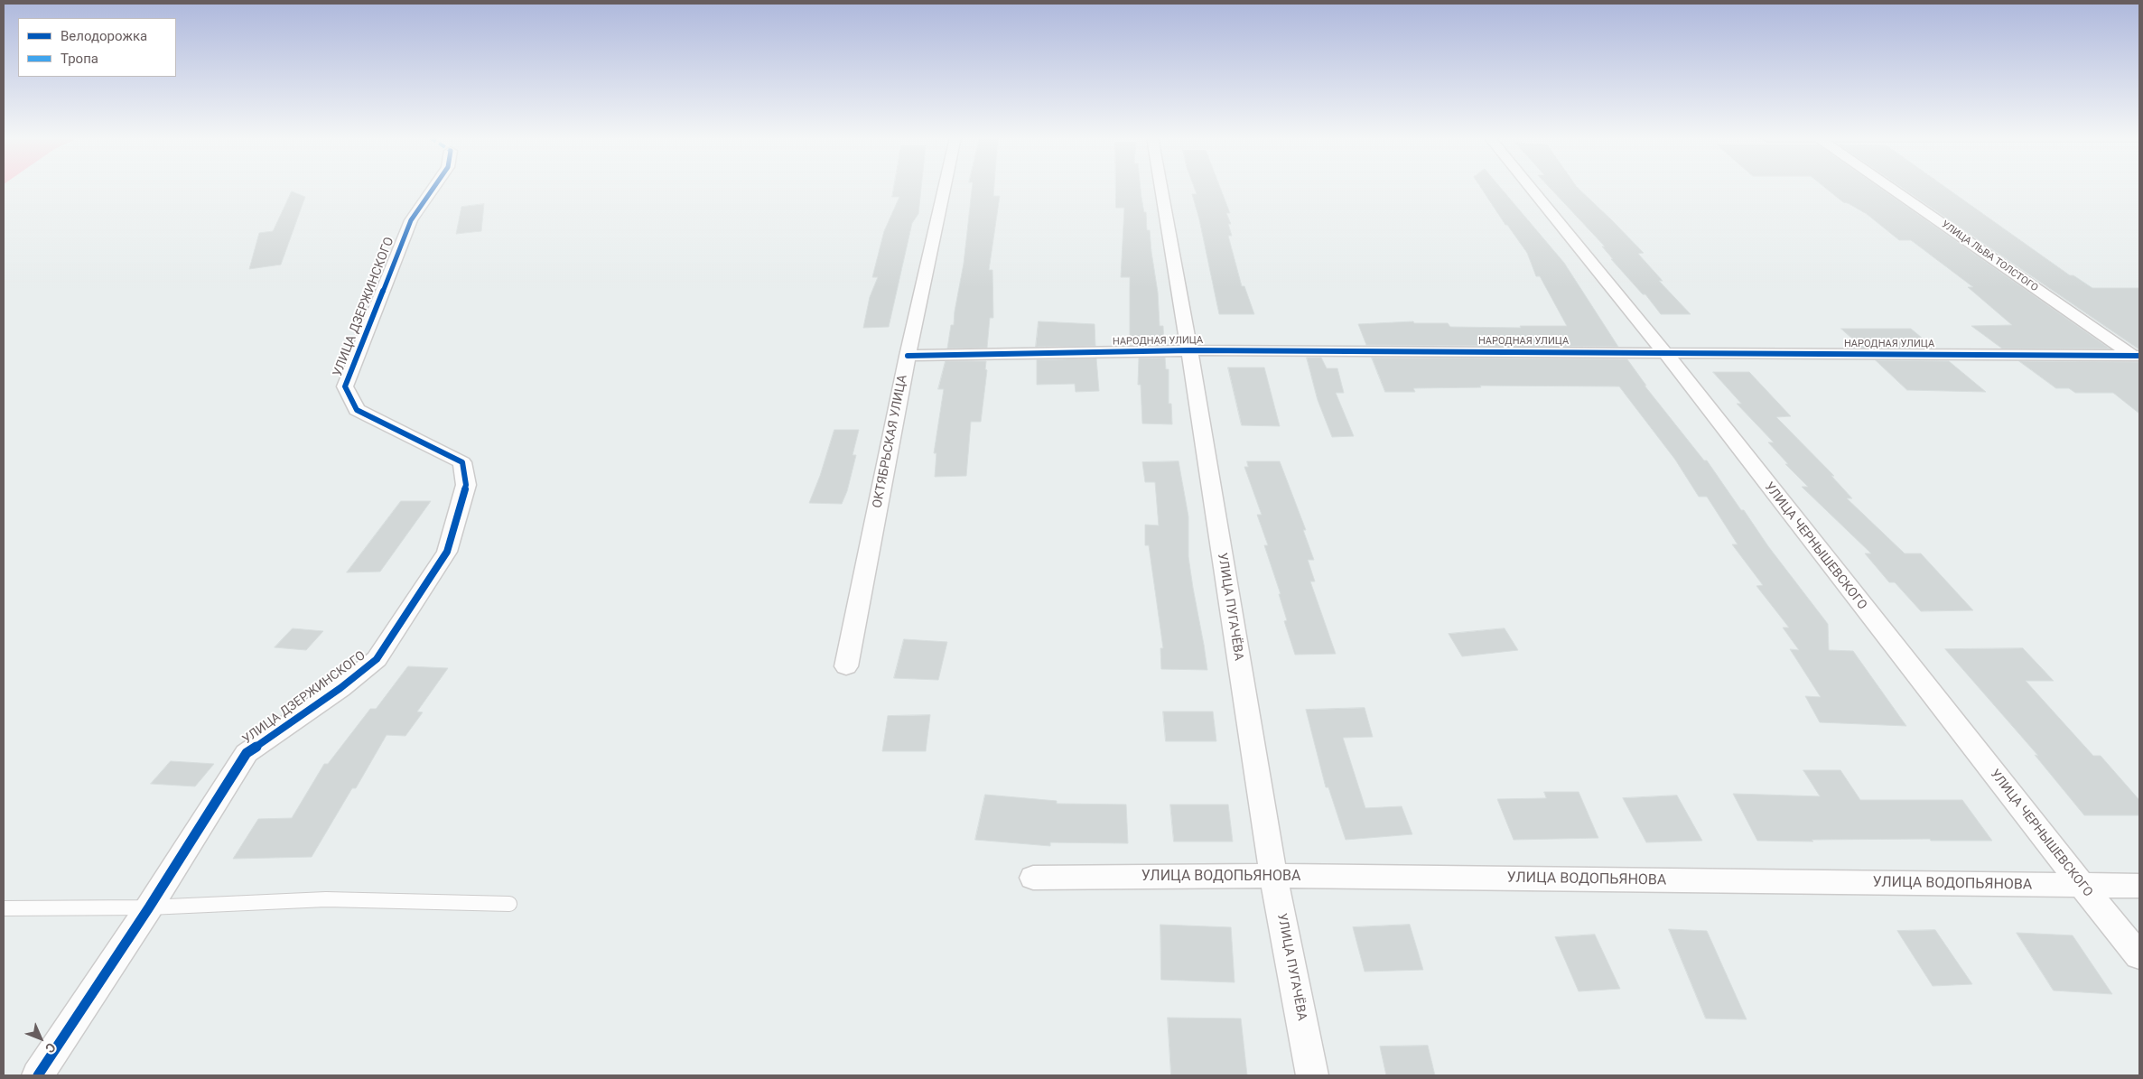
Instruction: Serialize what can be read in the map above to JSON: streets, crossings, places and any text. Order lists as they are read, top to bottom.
{
  "streets": {
    "street": [
      "УЛИЦА ЛЬВА ТОЛСТОГО",
      "УЛИЦА ДЗЕРЖИНСКОГО",
      "НАРОДНАЯ УЛИЦА",
      "ОКТЯБРЬСКАЯ УЛИЦА",
      "УЛИЦА ЧЕРНЫШЕВСКОГО",
      "УЛИЦА ПУГАЧЁВА",
      "УЛИЦА ВОДОПЬЯНОВА"
    ]
  },
  "crossings": [
    ["УЛИЦА ЛЬВА ТОЛСТОГО", "НАРОДНАЯ УЛИЦА"],
    ["НАРОДНАЯ УЛИЦА", "ОКТЯБРЬСКАЯ УЛИЦА"],
    ["НАРОДНАЯ УЛИЦА", "УЛИЦА ЧЕРНЫШЕВСКОГО"],
    ["НАРОДНАЯ УЛИЦА", "УЛИЦА ПУГАЧЁВА"],
    ["УЛИЦА ЧЕРНЫШЕВСКОГО", "УЛИЦА ВОДОПЬЯНОВА"],
    ["УЛИЦА ПУГАЧЁВА", "УЛИЦА ВОДОПЬЯНОВА"]
  ],
  "legend": ["Велодорожка", "Тропа"],
  "north": "bottom right"
}
